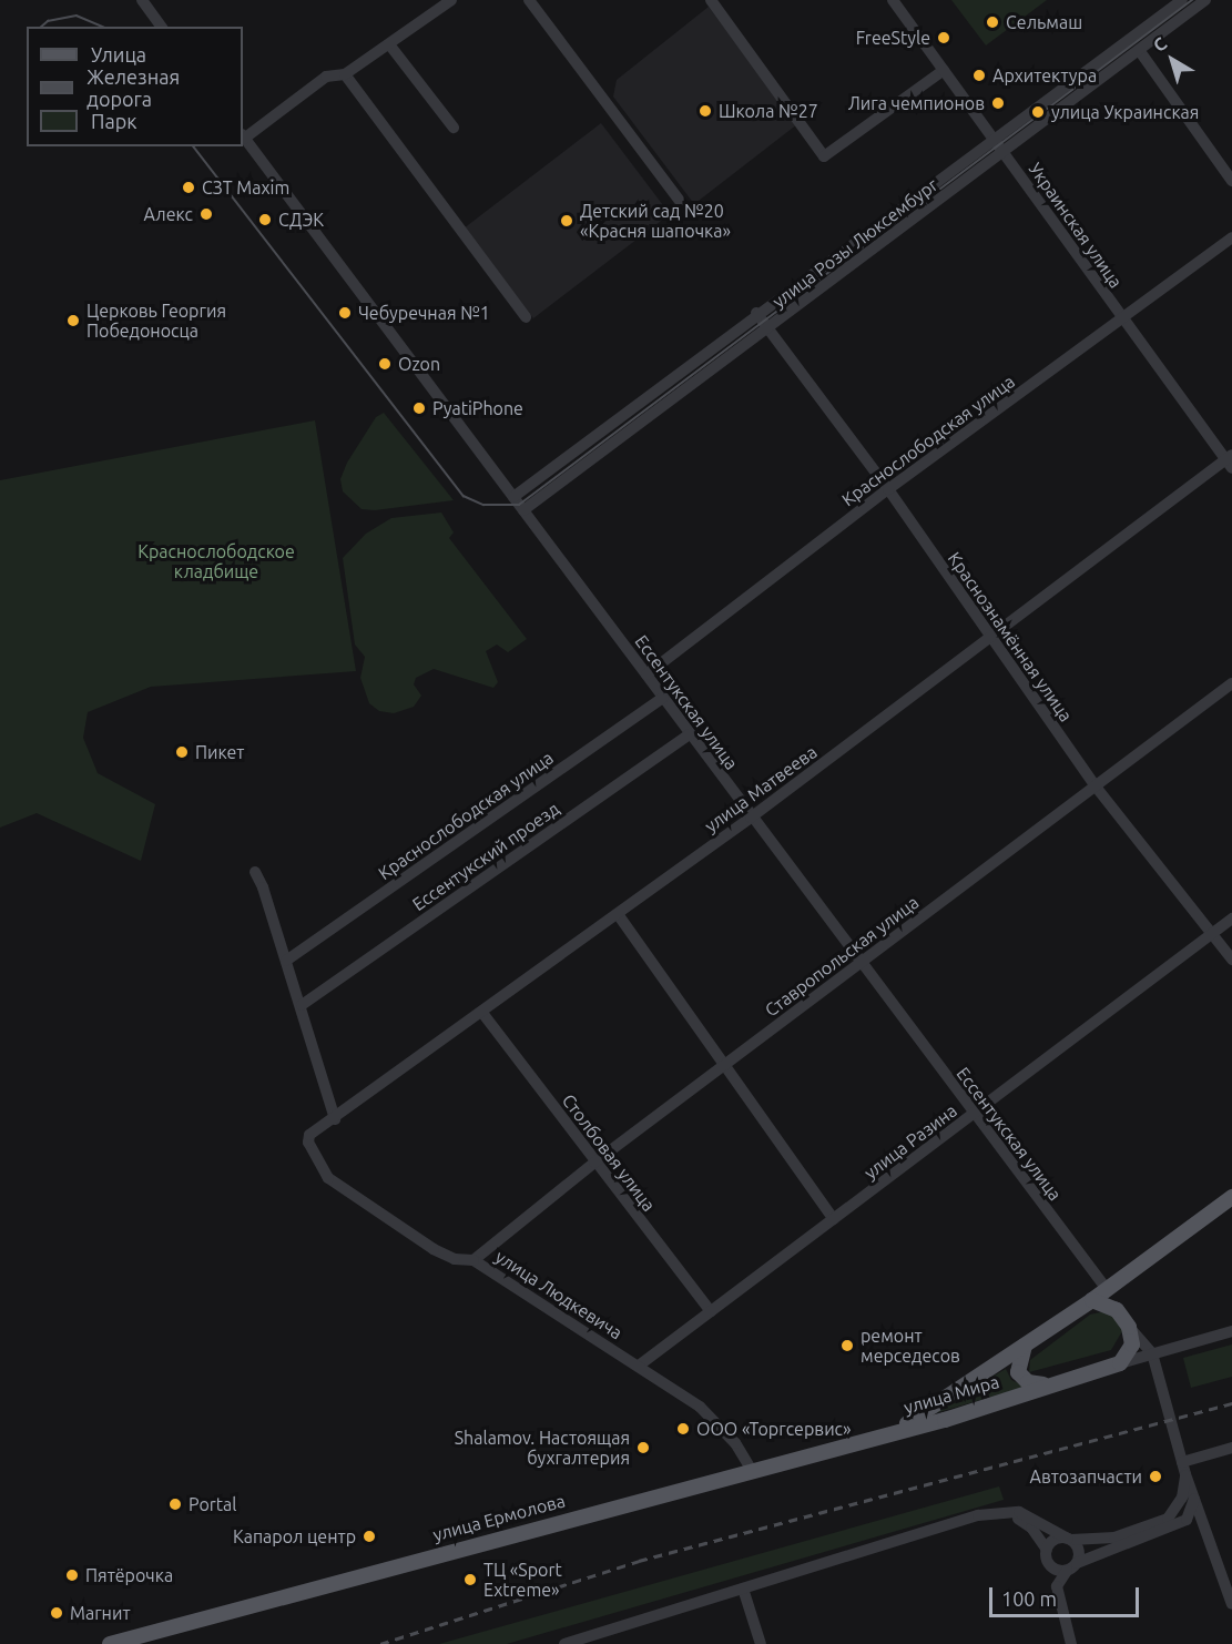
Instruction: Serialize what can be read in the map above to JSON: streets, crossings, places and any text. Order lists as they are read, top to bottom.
{
  "streets": {
    "main road": ["улица Мира", "улица Ермолова"],
    "street": [
      "Украинская улица",
      "улица Розы Люксембург",
      "Краснослободская улица",
      "Краснознамённая улица",
      "Ессентукская улица",
      "улица Матвеева",
      "Ессентукский проезд",
      "Ставропольская улица",
      "улица Разина",
      "Столбовая улица",
      "улица Людкевича"
    ]
  },
  "crossings": [
    ["Украинская улица", "улица Розы Люксембург"],
    ["Украинская улица", "Краснослободская улица"],
    ["Украинская улица", "улица Матвеева"],
    ["улица Розы Люксембург", "Краснознамённая улица"],
    ["улица Розы Люксембург", "Ессентукская улица"],
    ["Краснослободская улица", "Краснознамённая улица"],
    ["Краснослободская улица", "Ессентукская улица"],
    ["Краснознамённая улица", "улица Матвеева"],
    ["Краснознамённая улица", "Ставропольская улица"],
    ["Краснознамённая улица", "улица Разина"],
    ["Ессентукская улица", "улица Матвеева"],
    ["Ессентукская улица", "Ессентукский проезд"],
    ["Ессентукская улица", "Ставропольская улица"],
    ["Ессентукская улица", "улица Разина"],
    ["Ессентукская улица", "улица Мира"],
    ["улица Матвеева", "Столбовая улица"],
    ["улица Матвеева", "улица Людкевича"],
    ["Ставропольская улица", "Столбовая улица"],
    ["Ставропольская улица", "улица Людкевича"],
    ["улица Разина", "Столбовая улица"],
    ["улица Разина", "улица Людкевича"],
    ["улица Людкевича", "улица Ермолова"],
    ["улица Мира", "улица Ермолова"]
  ],
  "parks": ["Краснослободское кладбище"],
  "places": [
    "Сельмаш",
    "FreeStyle",
    "Архитектура",
    "Лига чемпионов",
    "Школа №27",
    "улица Украинская",
    "СЗТ Maxim",
    "Алекс",
    "СДЭК",
    "Детский сад №20 «Красня шапочка»",
    "Чебуречная №1",
    "Церковь Георгия Победоносца",
    "Ozon",
    "PyatiPhone",
    "Пикет",
    "ремонт мерседесов",
    "ООО «Торгсервис»",
    "Shalamov. Настоящая бухгалтерия",
    "Автозапчасти",
    "Portal",
    "Капарол центр",
    "Пятёрочка",
    "ТЦ «Sport Extreme»",
    "Магнит"
  ],
  "legend": ["Улица", "Железная дорога", "Парк"],
  "scale_bar": "100 m",
  "north": "top left"
}
